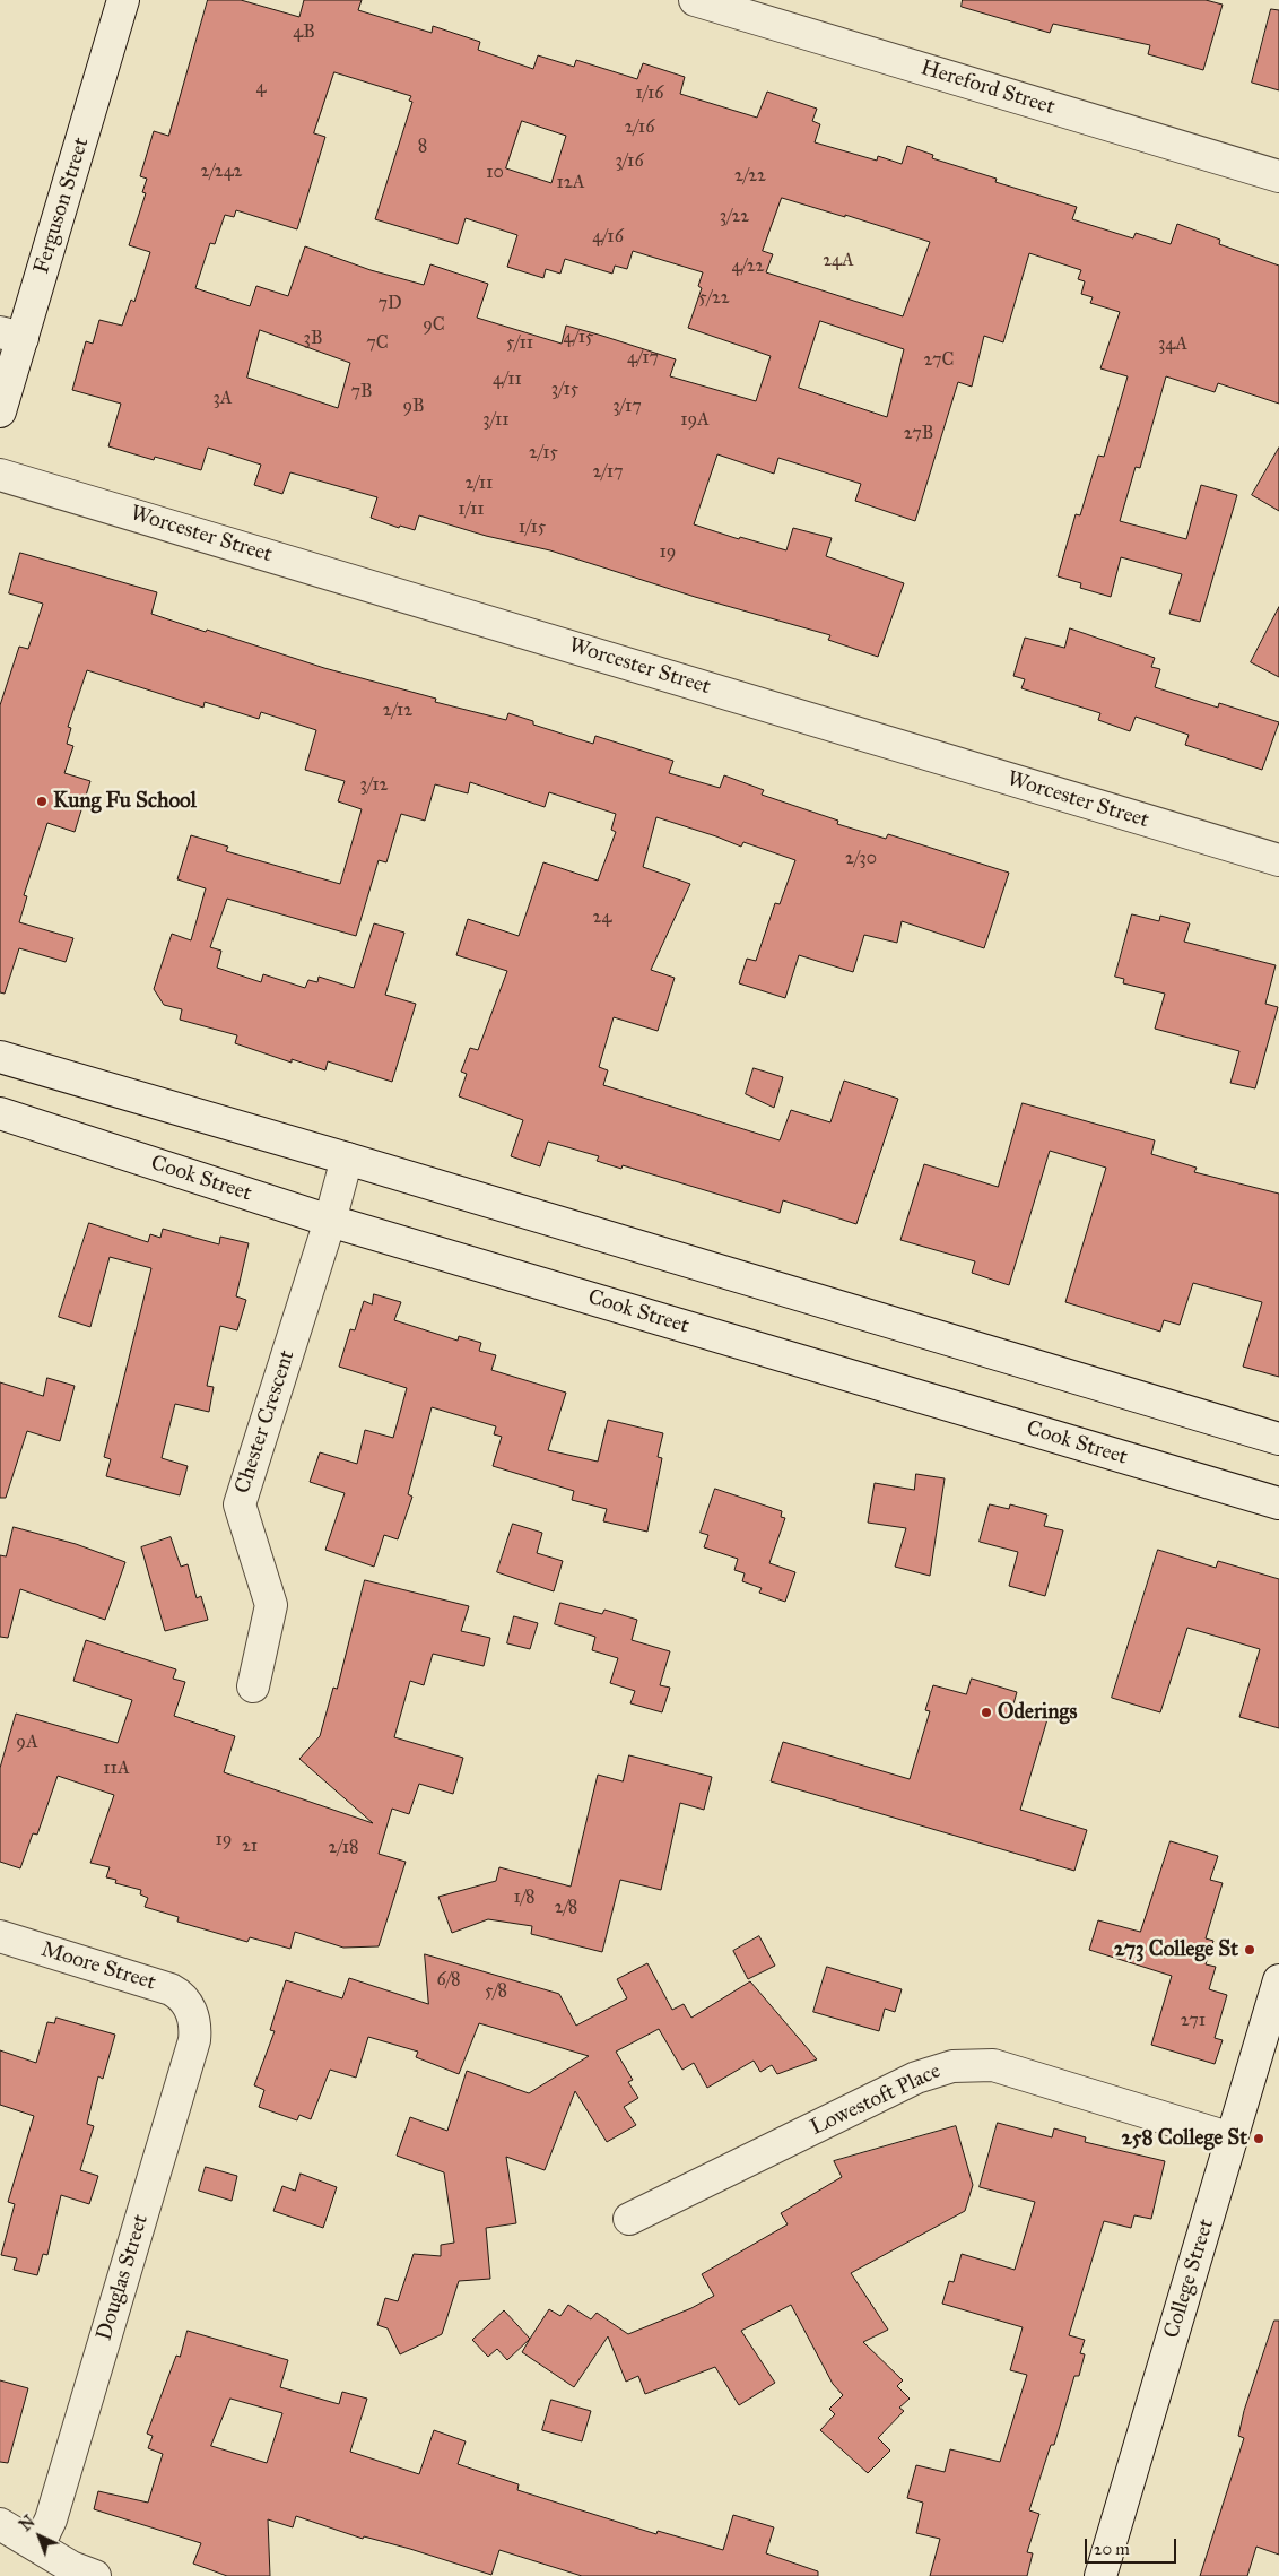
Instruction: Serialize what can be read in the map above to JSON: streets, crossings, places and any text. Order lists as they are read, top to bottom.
{
  "streets": {
    "street": [
      "Hereford Street",
      "Ferguson Street",
      "Worcester Street",
      "Cook Street",
      "Chester Crescent",
      "Moore Street",
      "Lowestoft Place",
      "Douglas Street",
      "College Street"
    ]
  },
  "crossings": [
    ["Cook Street", "Chester Crescent"],
    ["Moore Street", "Douglas Street"],
    ["Lowestoft Place", "College Street"]
  ],
  "places": [
    "Kung Fu School",
    "Oderings",
    "273 College St",
    "258 College St"
  ],
  "house_numbers": [
    "4B",
    "4",
    "1/16",
    "2/16",
    "8",
    "3/16",
    "2/242",
    "10",
    "2/22",
    "12A",
    "3/22",
    "4/16",
    "24A",
    "4/22",
    "5/22",
    "7D",
    "9C",
    "4/15",
    "3B",
    "7C",
    "5/11",
    "34A",
    "4/17",
    "27C",
    "4/11",
    "3/15",
    "7B",
    "3A",
    "9B",
    "3/17",
    "3/11",
    "19A",
    "27B",
    "2/15",
    "2/17",
    "2/11",
    "1/11",
    "1/15",
    "19",
    "2/12",
    "3/12",
    "2/30",
    "24",
    "9A",
    "11A",
    "19",
    "21",
    "2/18",
    "1/8",
    "2/8",
    "6/8",
    "5/8",
    "271"
  ],
  "scale_bar": "20 m",
  "north": "top left"
}
